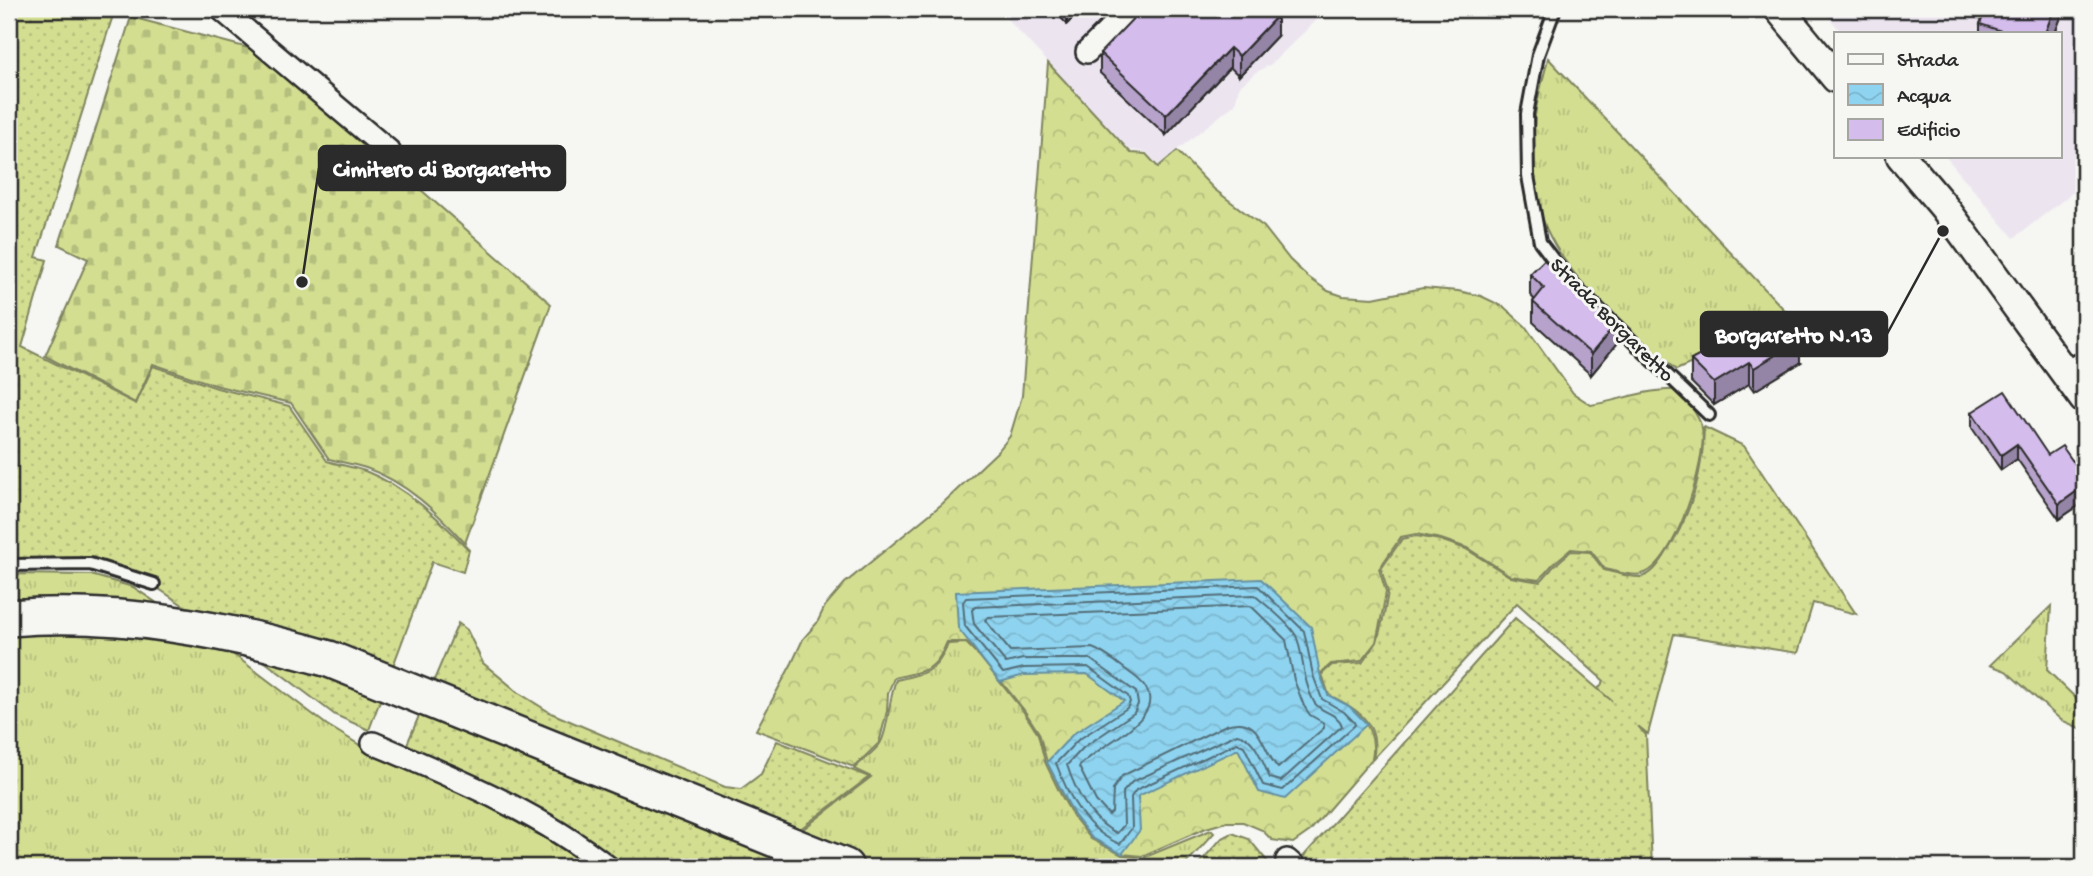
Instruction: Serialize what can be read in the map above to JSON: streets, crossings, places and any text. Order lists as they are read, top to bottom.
{
  "streets": {
    "lane": ["Strada Borgaretto"]
  },
  "places": ["Borgaretto N.13", "Cimitero di Borgaretto"],
  "legend": ["Strada", "Acqua", "Edificio"]
}
